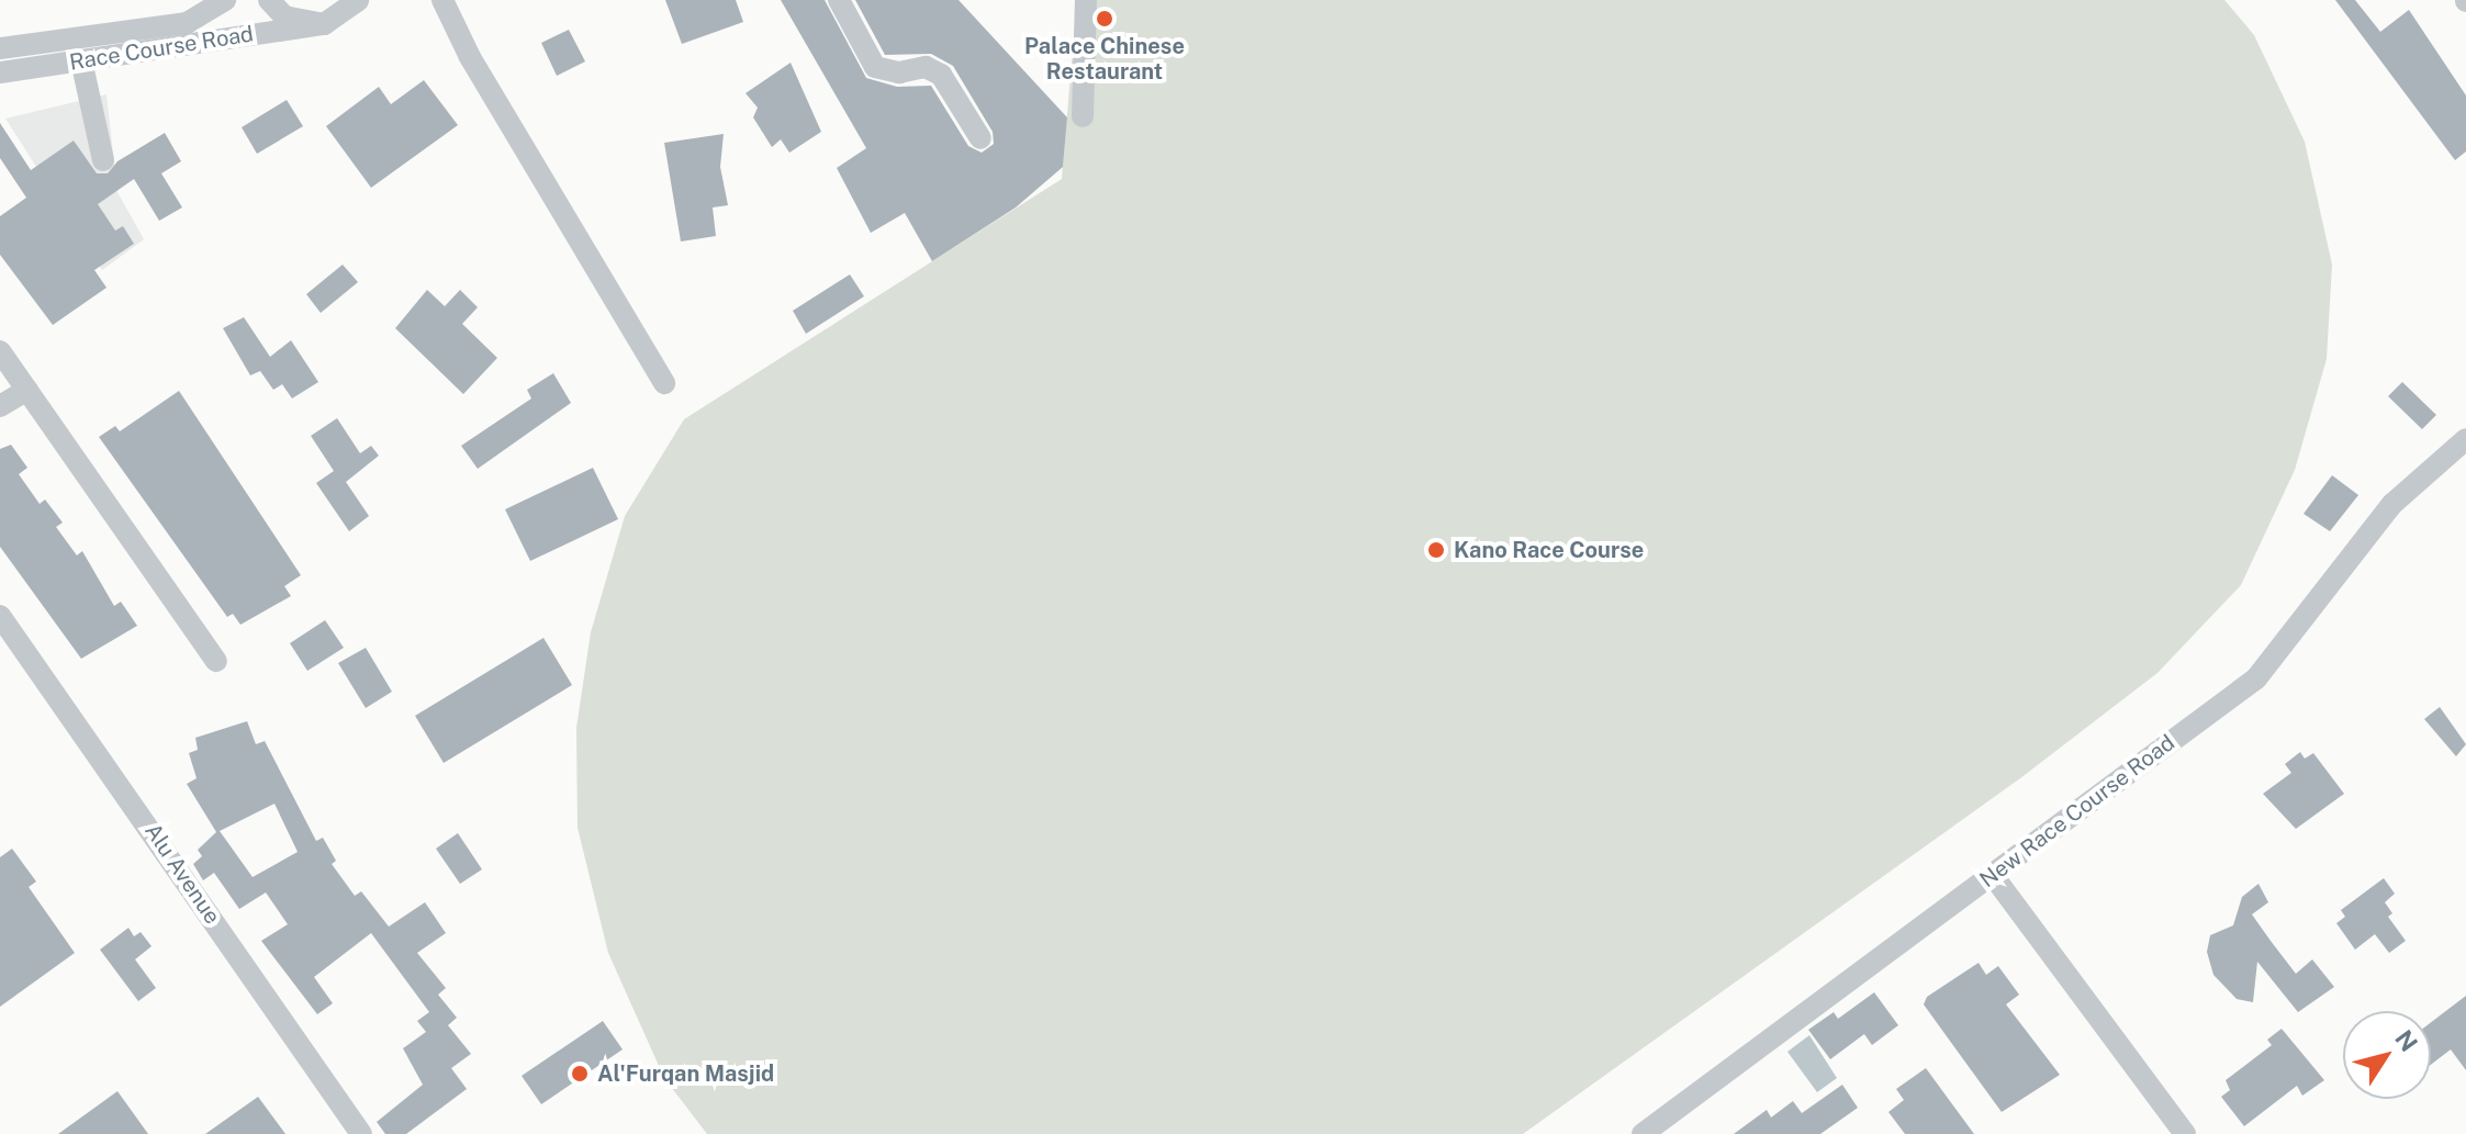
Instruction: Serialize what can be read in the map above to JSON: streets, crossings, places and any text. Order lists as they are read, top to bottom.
{
  "streets": {
    "street": ["Race Course Road", "New Race Course Road", "Alu Avenue"]
  },
  "places": ["Palace Chinese Restaurant", "Kano Race Course", "Al'Furqan Masjid"],
  "north": "top right"
}
